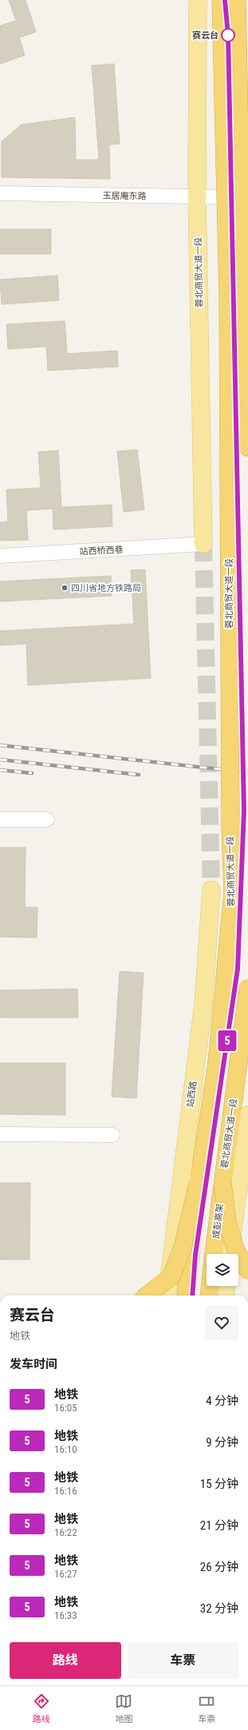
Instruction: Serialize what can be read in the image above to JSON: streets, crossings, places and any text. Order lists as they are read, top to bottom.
{
  "streets": {
    "highway": ["蓉北商贸大道一段", "成彭高架"],
    "main road": ["站西路"],
    "street": ["玉居庵东路", "站西桥西巷"]
  },
  "crossings": [
    ["玉居庵东路", "蓉北商贸大道一段"],
    ["蓉北商贸大道一段", "站西桥西巷"],
    ["蓉北商贸大道一段", "成彭高架"]
  ],
  "places": ["赛云台", "四川省地方铁路局"],
  "lines": ["metro line 5"],
  "page": {
    "on_map": "5",
    "heading": [
      ["赛云台", "地铁"],
      "发车时间"
    ],
    "list": [
      {
        "mark": "5",
        "name": "地铁",
        "note": "16:05",
        "value": "4 分钟"
      },
      {
        "mark": "5",
        "name": "地铁",
        "note": "16:10",
        "value": "9 分钟"
      },
      {
        "mark": "5",
        "name": "地铁",
        "note": "16:16",
        "value": "15 分钟"
      },
      {
        "mark": "5",
        "name": "地铁",
        "note": "16:22",
        "value": "21 分钟"
      },
      {
        "mark": "5",
        "name": "地铁",
        "note": "16:27",
        "value": "26 分钟"
      },
      {
        "mark": "5",
        "name": "地铁",
        "note": "16:33",
        "value": "32 分钟"
      }
    ],
    "buttons": ["路线", "车票"],
    "tabs": ["路线", "地图", "车票"]
  }
}
